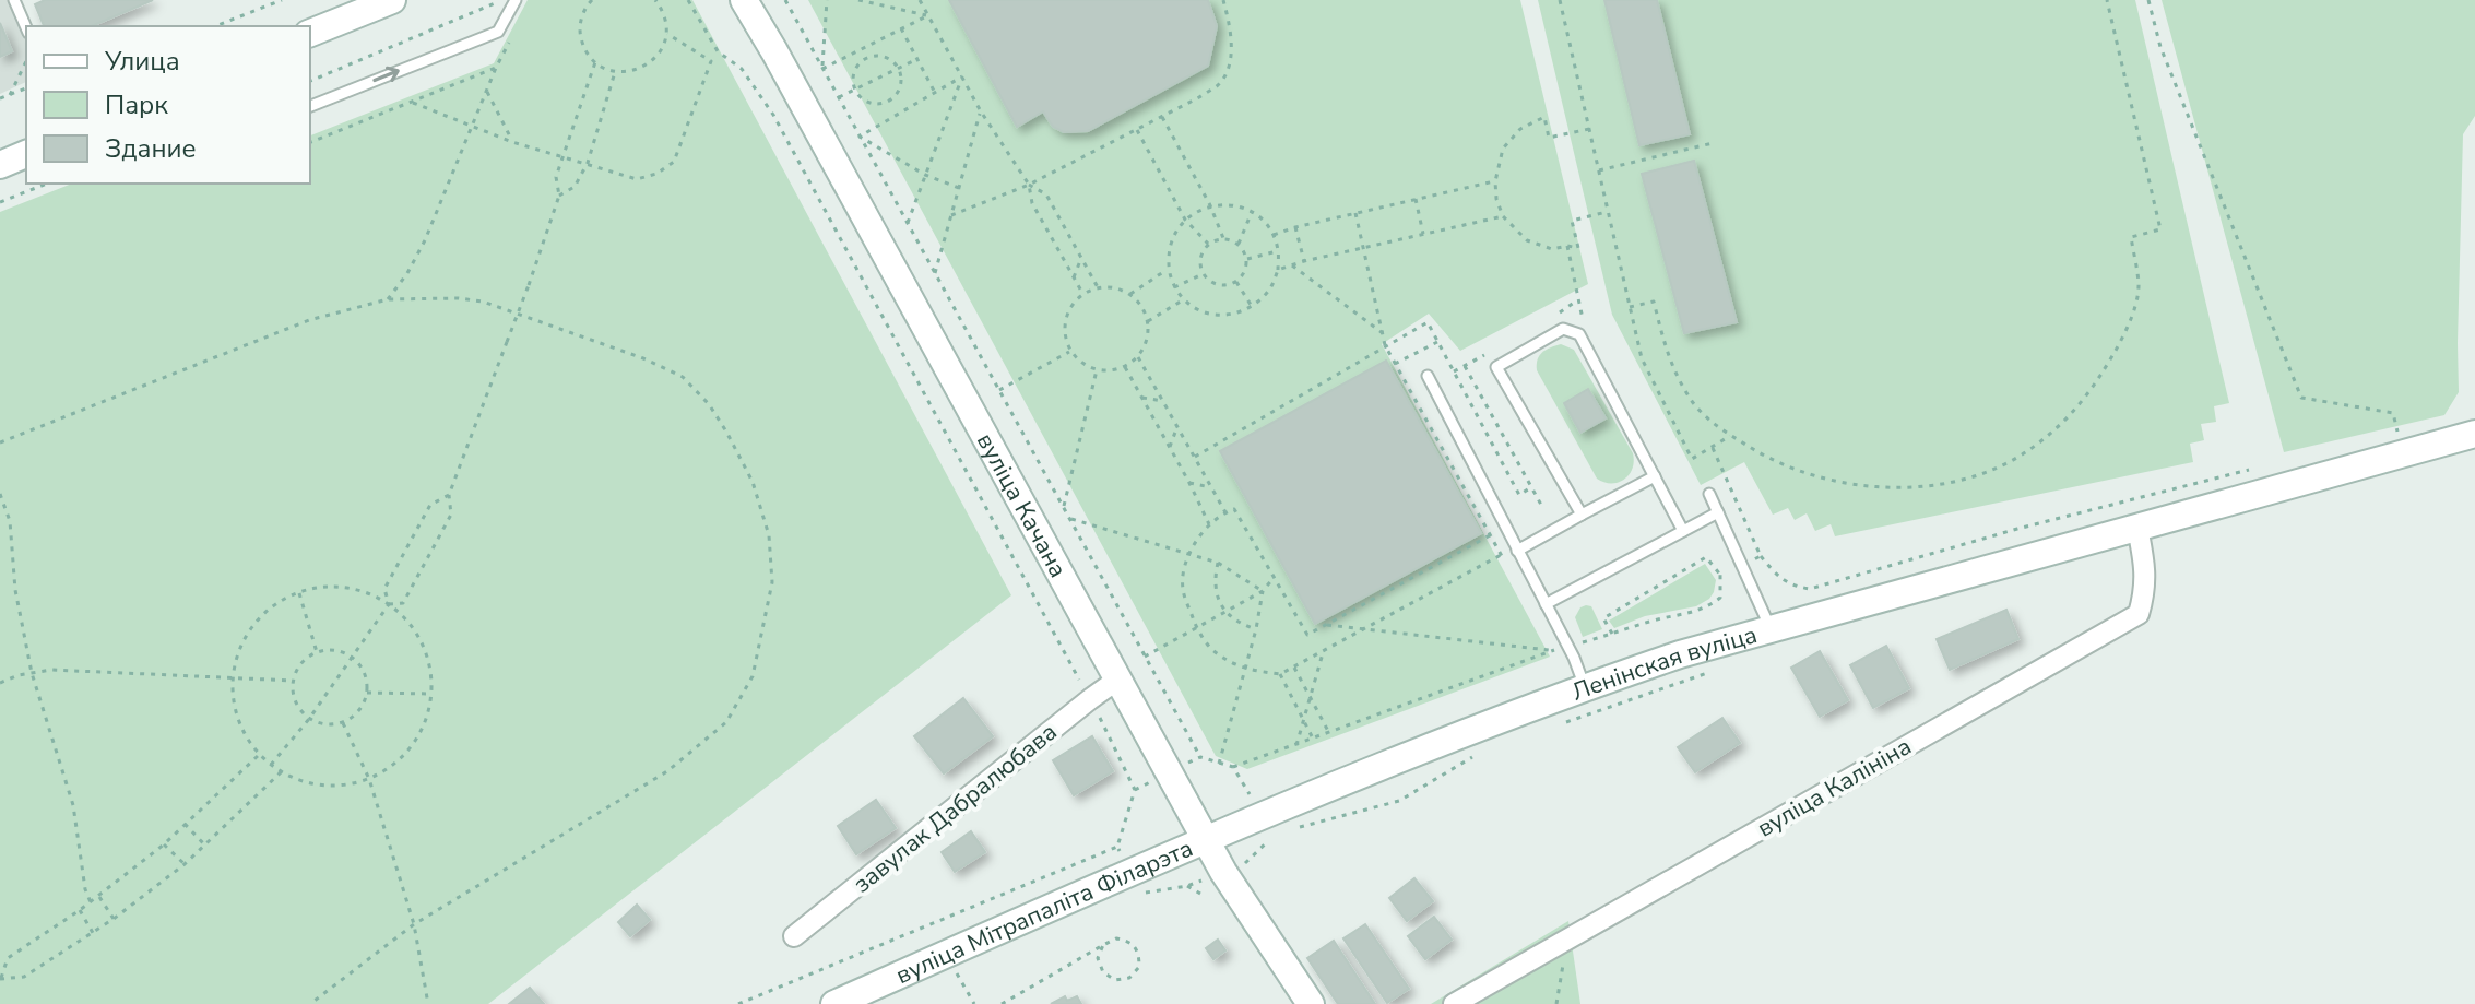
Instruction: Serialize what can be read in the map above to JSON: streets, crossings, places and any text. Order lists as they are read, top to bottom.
{
  "streets": {
    "main road": ["вуліца Качана", "Ленінская вуліца", "вуліца Мітрапаліта Філарэта"],
    "street": ["вуліца Калініна", "завулак Дабралюбава"]
  },
  "crossings": [
    ["вуліца Качана", "Ленінская вуліца"],
    ["вуліца Качана", "завулак Дабралюбава"],
    ["вуліца Качана", "вуліца Мітрапаліта Філарэта"],
    ["Ленінская вуліца", "вуліца Калініна"],
    ["Ленінская вуліца", "вуліца Мітрапаліта Філарэта"]
  ],
  "legend": ["Улица", "Парк", "Здание"]
}
